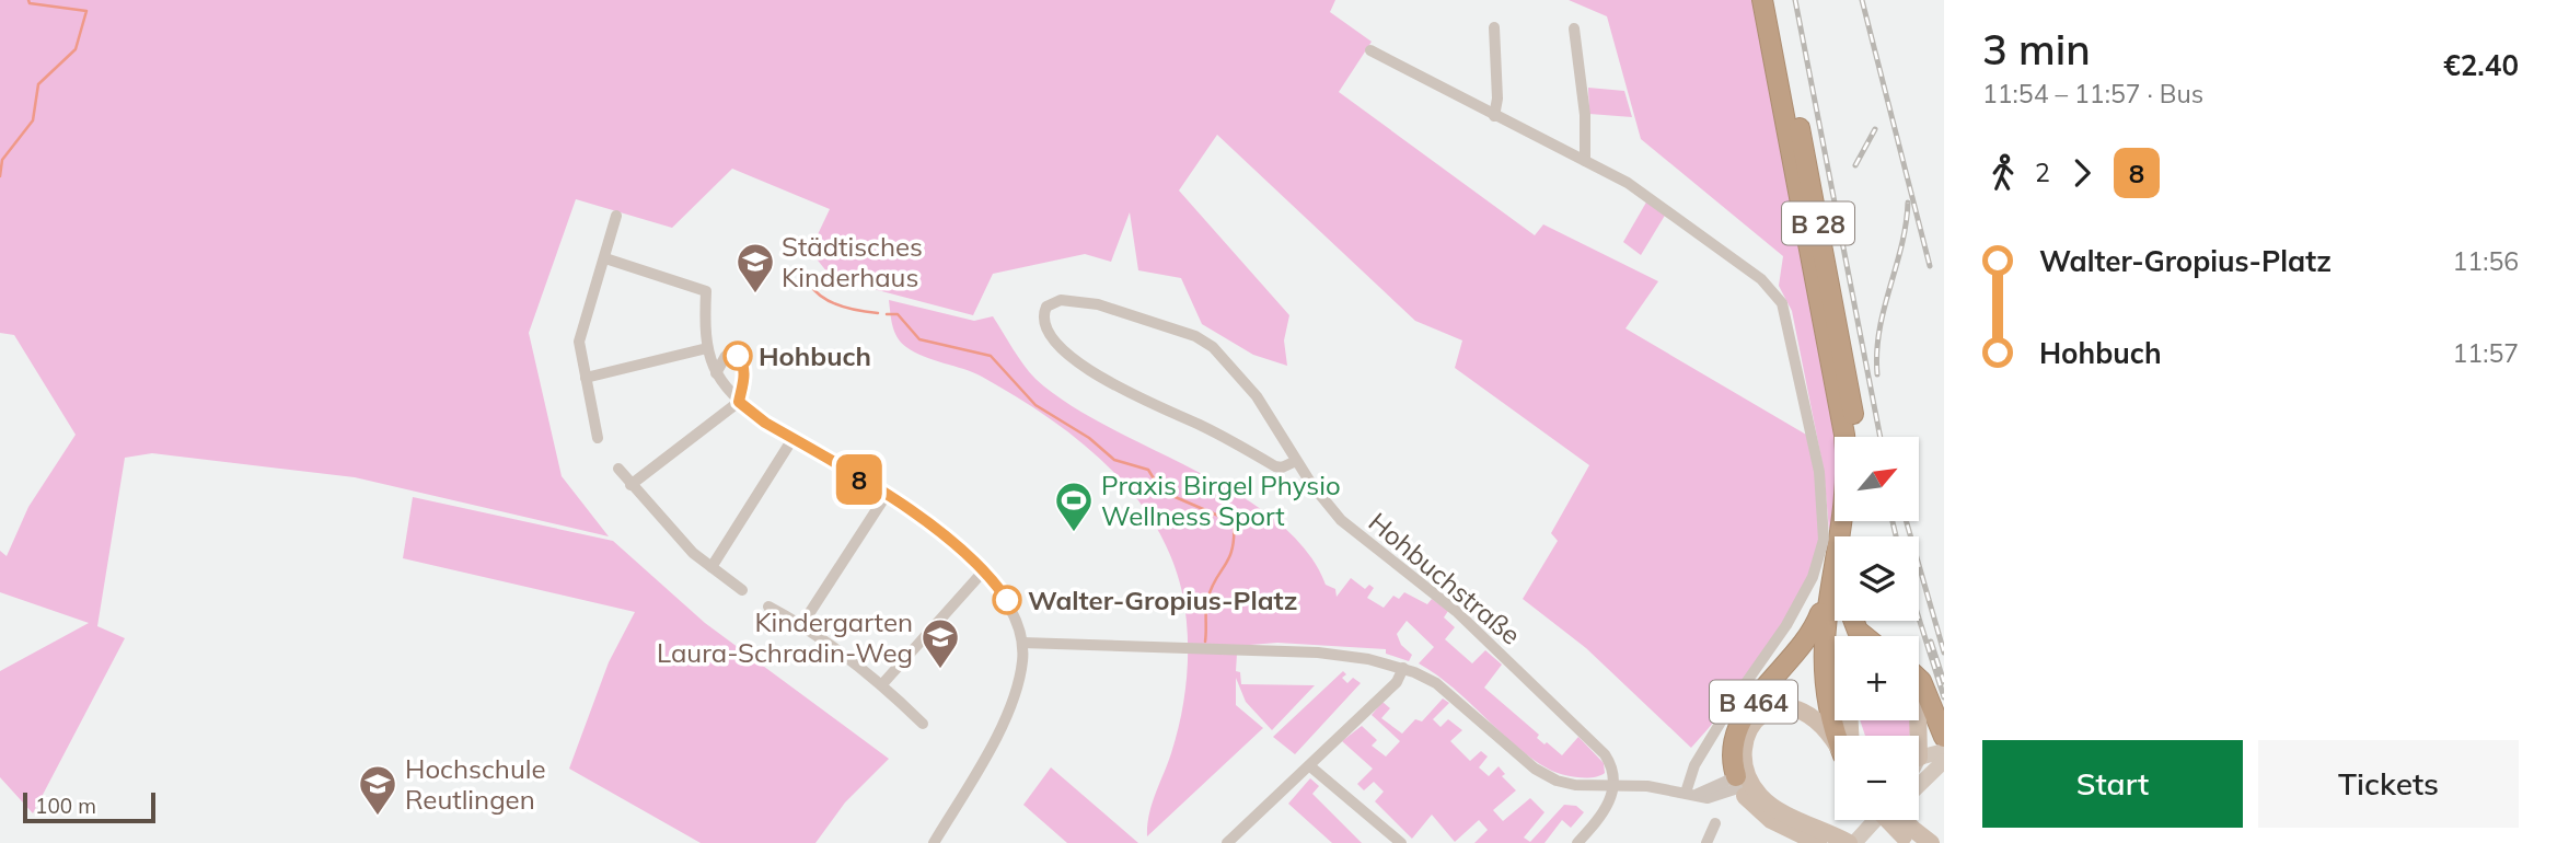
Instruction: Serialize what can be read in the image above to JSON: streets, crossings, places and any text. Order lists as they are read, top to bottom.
{
  "streets": {
    "highway": ["B 28", "B 464"],
    "street": ["Hohbuchstraße"]
  },
  "crossings": [
    ["B 28", "B 464"]
  ],
  "places": {
    "school or university": ["Städtisches Kinderhaus", "Kindergarten Laura-Schradin-Weg", "Hochschule Reutlingen"],
    "other": ["Hohbuch", "Walter-Gropius-Platz"],
    "sports": ["Praxis Birgel Physio Wellness Sport"]
  },
  "lines": ["bus line 8"],
  "scale_bar": "100 m",
  "north": "top right",
  "page": {
    "on_map": "8",
    "heading": ["3 min", "11:54 – 11:57 · Bus", "€2.40"],
    "legs": ["2", "8"],
    "list": [
      {
        "name": "Walter-Gropius-Platz",
        "value": "11:56"
      },
      {
        "name": "Hohbuch",
        "value": "11:57"
      }
    ],
    "map_buttons": ["+", "−"],
    "buttons": ["Start", "Tickets"],
    "scale": "100 m"
  }
}
